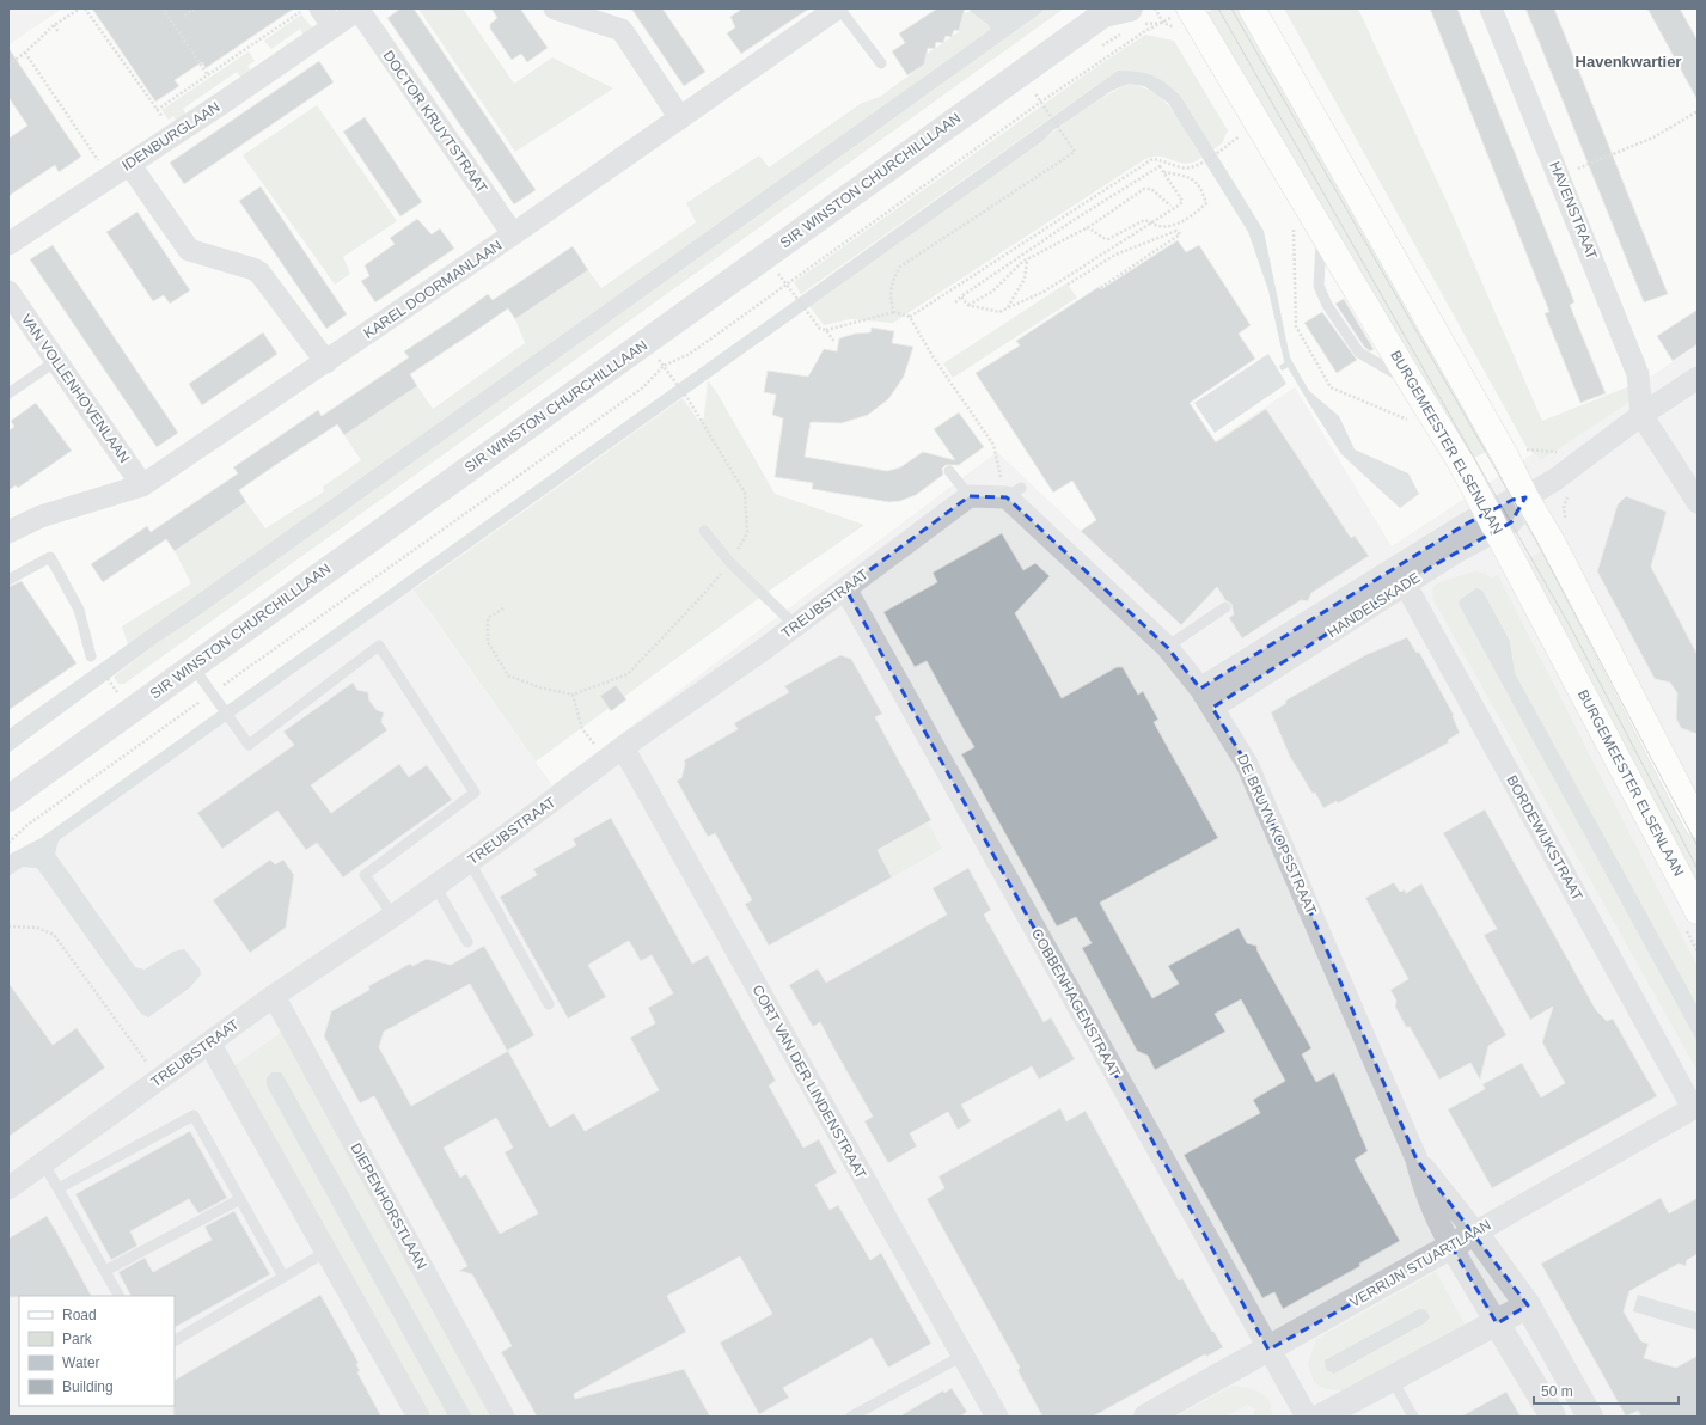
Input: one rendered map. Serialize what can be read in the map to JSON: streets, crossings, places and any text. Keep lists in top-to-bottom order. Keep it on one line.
{"streets":{"main road":["BURGEMEESTER ELSENLAAN"],"street":["DOCTOR KRUYTSTRAAT","IDENBURGLAAN","SIR WINSTON CHURCHILLLAAN","HAVENSTRAAT","KAREL DOORMANLAAN","VAN VOLLENHOVENLAAN","TREUBSTRAAT","HANDELSKADE","DE BRUYN KOPSSTRAAT","BORDEWIJKSTRAAT","COBBENHAGENSTRAAT","CORT VAN DER LINDENSTRAAT","DIEPENHORSTLAAN","VERRIJN STUARTLAAN"]},"crossings":[["DOCTOR KRUYTSTRAAT","IDENBURGLAAN"],["DOCTOR KRUYTSTRAAT","KAREL DOORMANLAAN"],["HAVENSTRAAT","HANDELSKADE"],["KAREL DOORMANLAAN","VAN VOLLENHOVENLAAN"],["BURGEMEESTER ELSENLAAN","HANDELSKADE"],["TREUBSTRAAT","COBBENHAGENSTRAAT"],["TREUBSTRAAT","CORT VAN DER LINDENSTRAAT"],["TREUBSTRAAT","DIEPENHORSTLAAN"],["HANDELSKADE","DE BRUYN KOPSSTRAAT"],["HANDELSKADE","BORDEWIJKSTRAAT"],["DE BRUYN KOPSSTRAAT","VERRIJN STUARTLAAN"],["BORDEWIJKSTRAAT","VERRIJN STUARTLAAN"],["COBBENHAGENSTRAAT","VERRIJN STUARTLAAN"]],"districts":["Havenkwartier"],"legend":["Road","Park","Water","Building"],"scale_bar":"50 m"}
